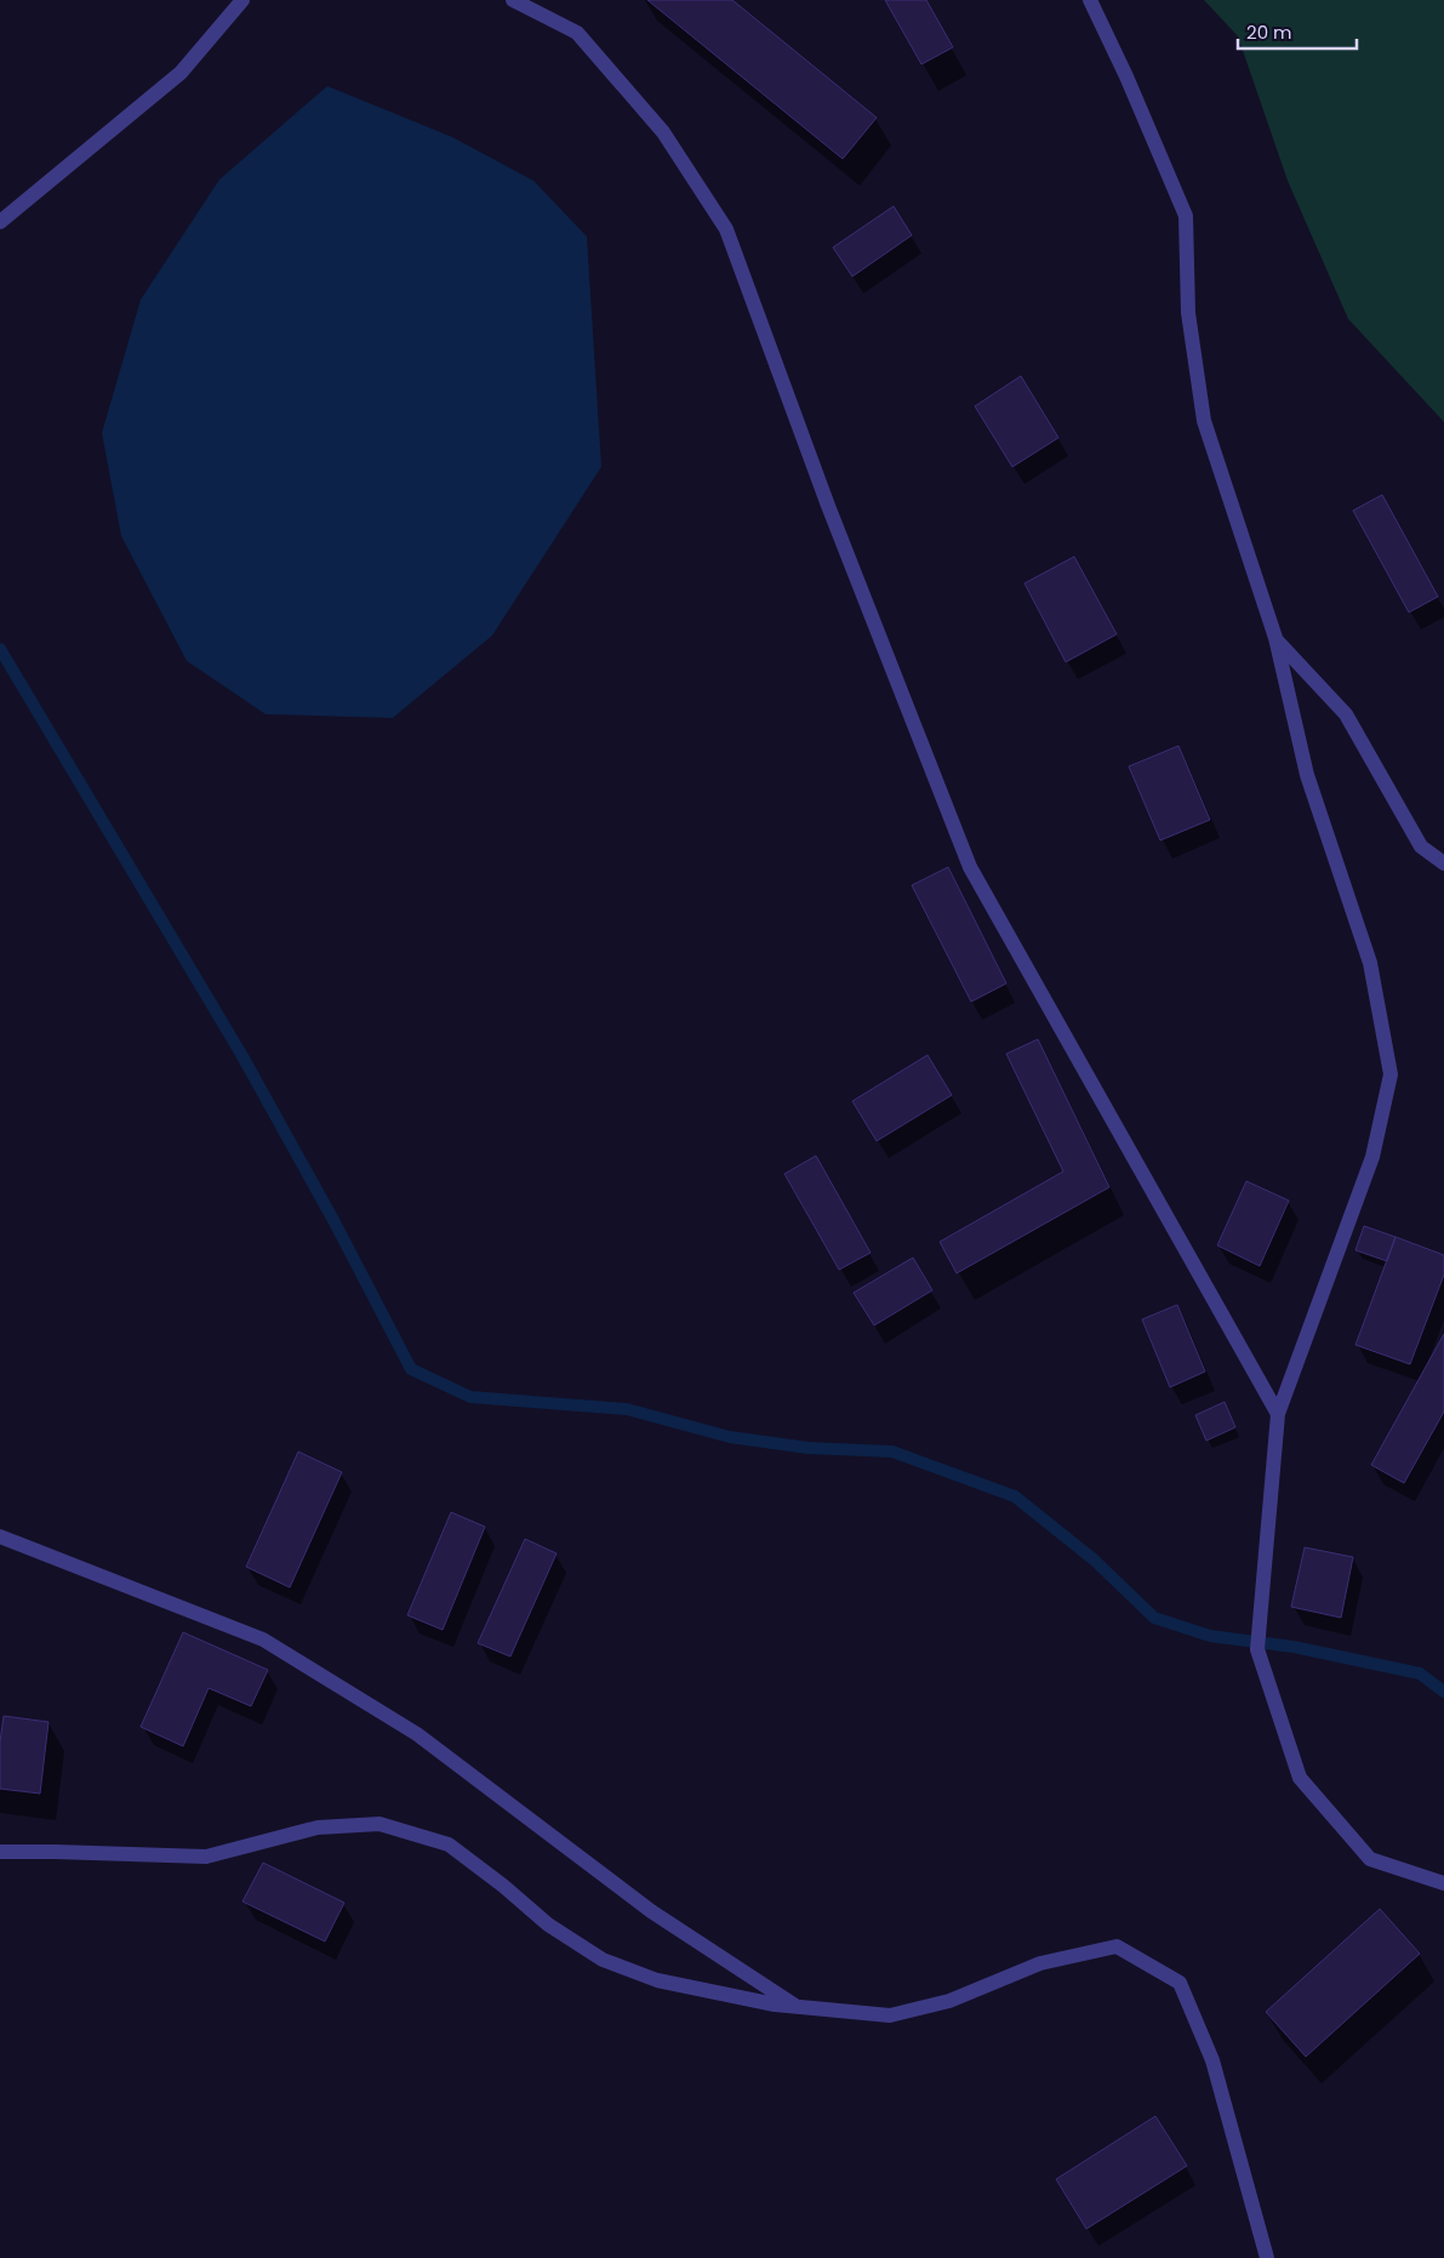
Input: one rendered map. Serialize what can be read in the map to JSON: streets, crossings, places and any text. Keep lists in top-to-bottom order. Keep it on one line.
{"scale_bar":"20 m"}
